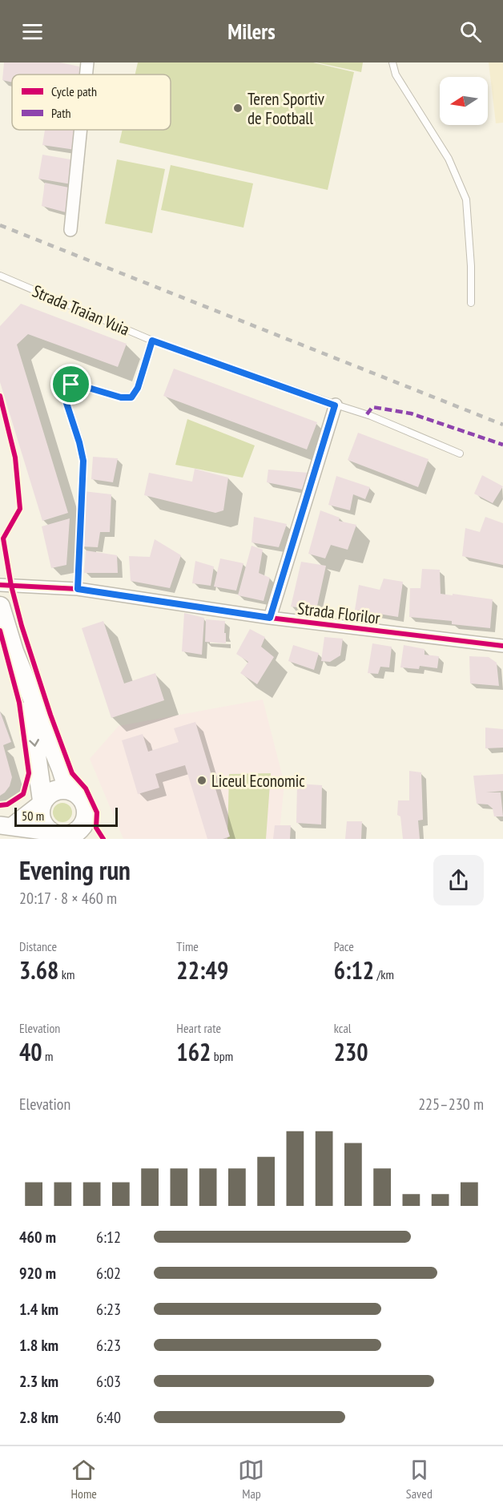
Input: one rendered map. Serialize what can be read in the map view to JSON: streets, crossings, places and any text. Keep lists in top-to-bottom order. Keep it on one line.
{"streets":{"street":["Strada Florilor"],"lane":["Strada Traian Vuia"]},"places":["Teren Sportiv de Football","Liceul Economic"],"legend":["Cycle path","Path"],"scale_bar":"50 m","north":"left","page":{"header":"Milers","scale":"50 m","heading":["Evening run","20:17 · 8 × 460 m"],"stats":[["Distance","3.68 km"],["Time","22:49"],["Pace","6:12 /km"],["Elevation","40 m"],["Heart rate","162 bpm"],["kcal","230"]],"chart":["Elevation","225–230 m"],"list":[{"name":"460 m","note":"6:12"},{"name":"920 m","note":"6:02"},{"name":"1.4 km","note":"6:23"},{"name":"1.8 km","note":"6:23"},{"name":"2.3 km","note":"6:03"},{"name":"2.8 km","note":"6:40"}],"tabs":["Home","Map","Saved"]}}
